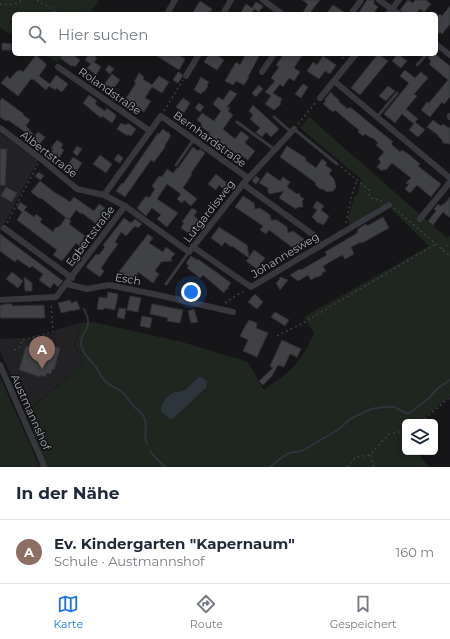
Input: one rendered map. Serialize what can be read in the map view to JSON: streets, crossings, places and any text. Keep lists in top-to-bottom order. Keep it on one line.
{"streets":{"street":["Rolandstraße","Bernhardstraße","Albertstraße","Lutgardisweg","Egbertstraße","Johannesweg","Esch","Austmannshof"]},"crossings":[["Rolandstraße","Bernhardstraße"],["Bernhardstraße","Albertstraße"],["Bernhardstraße","Lutgardisweg"],["Albertstraße","Lutgardisweg"],["Albertstraße","Egbertstraße"],["Albertstraße","Johannesweg"],["Lutgardisweg","Johannesweg"],["Egbertstraße","Esch"]],"page":{"search":"Hier suchen","pins":"A","heading":"In der Nähe","list":[{"mark":"A","name":"Ev. Kindergarten \"Kapernaum\"","note":"Schule · Austmannshof","value":"160 m"}],"nav":["Karte","Route","Gespeichert"]}}
